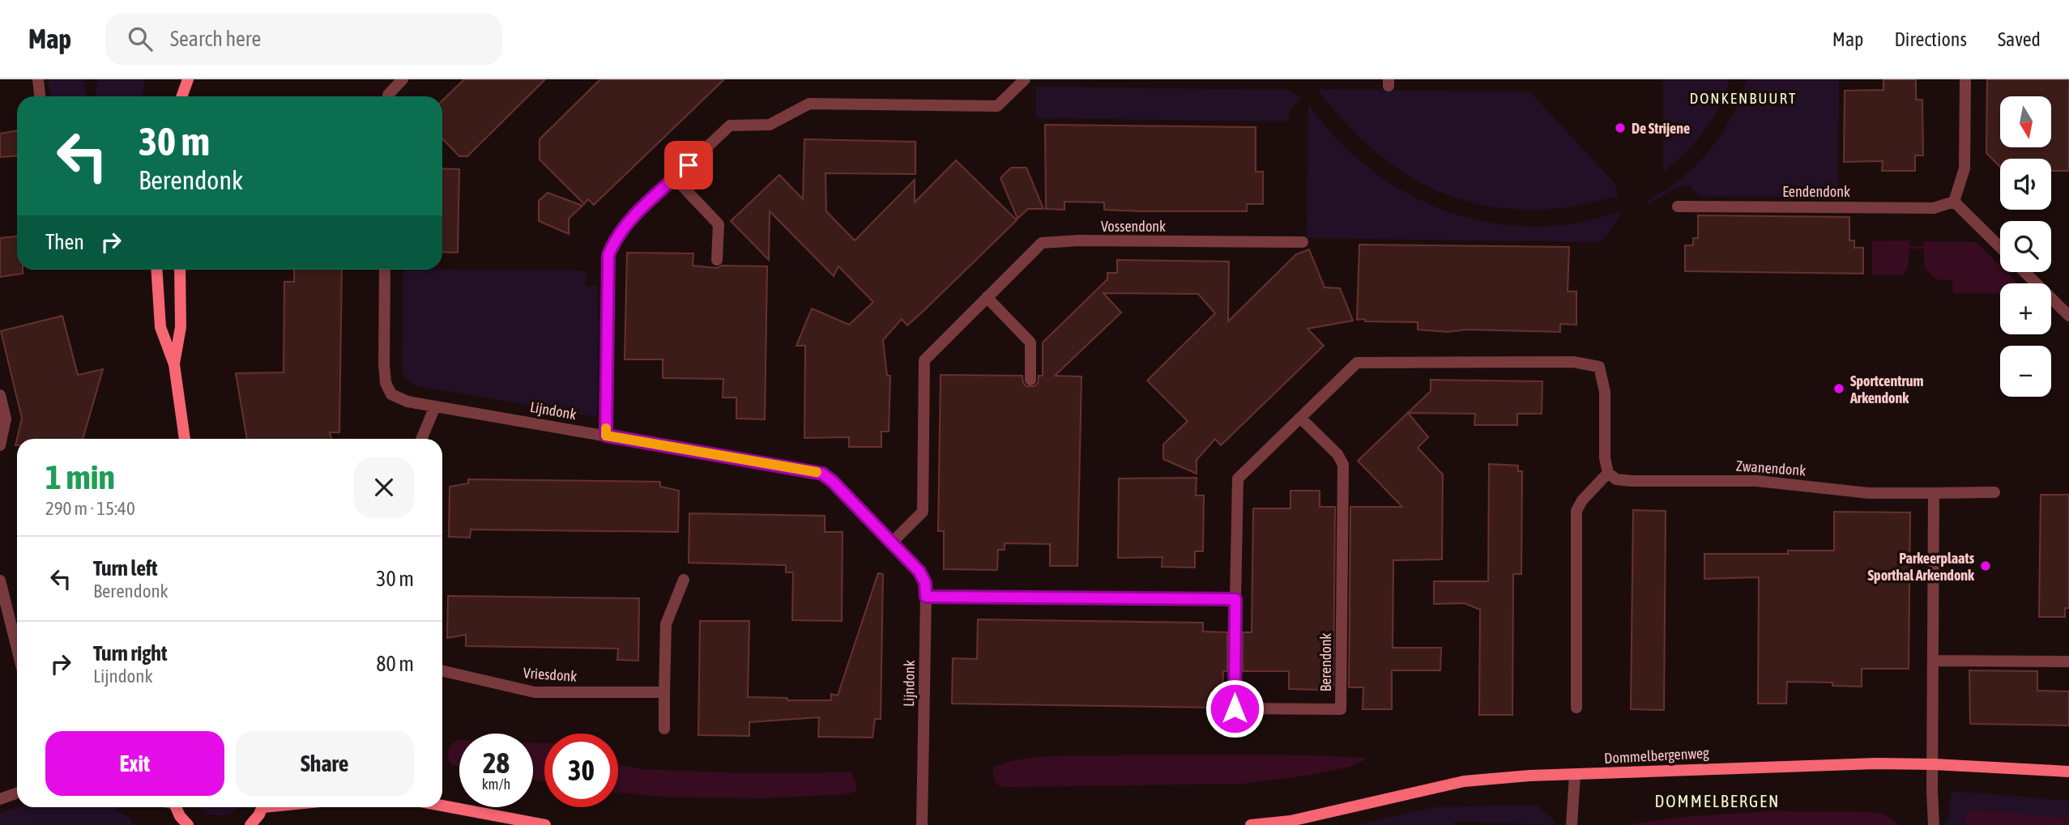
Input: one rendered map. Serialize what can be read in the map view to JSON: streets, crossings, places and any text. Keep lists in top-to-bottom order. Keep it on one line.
{"streets":{"street":["Eendendonk","Vossendonk","Lijndonk","Zwanendonk","Berendonk","Vriesdonk","Dommelbergenweg"]},"crossings":[["Vossendonk","Lijndonk"],["Zwanendonk","Berendonk"]],"districts":["DONKENBUURT","DOMMELBERGEN"],"places":["De Strijene","Sportcentrum Arkendonk","Parkeerplaats Sporthal Arkendonk"],"north":"bottom","page":{"header":"Map","search":"Search here","nav":["Map","Directions","Saved"],"map_buttons":["+","−"],"turn":["30 m","Berendonk"],"then":"Then","heading":["1 min","290 m · 15:40"],"list":[{"name":"Turn left","note":"Berendonk","value":"30 m"},{"name":"Turn right","note":"Lijndonk","value":"80 m"}],"buttons":["Exit","Share"],"speed":"28 km/h","limit":"30"}}
